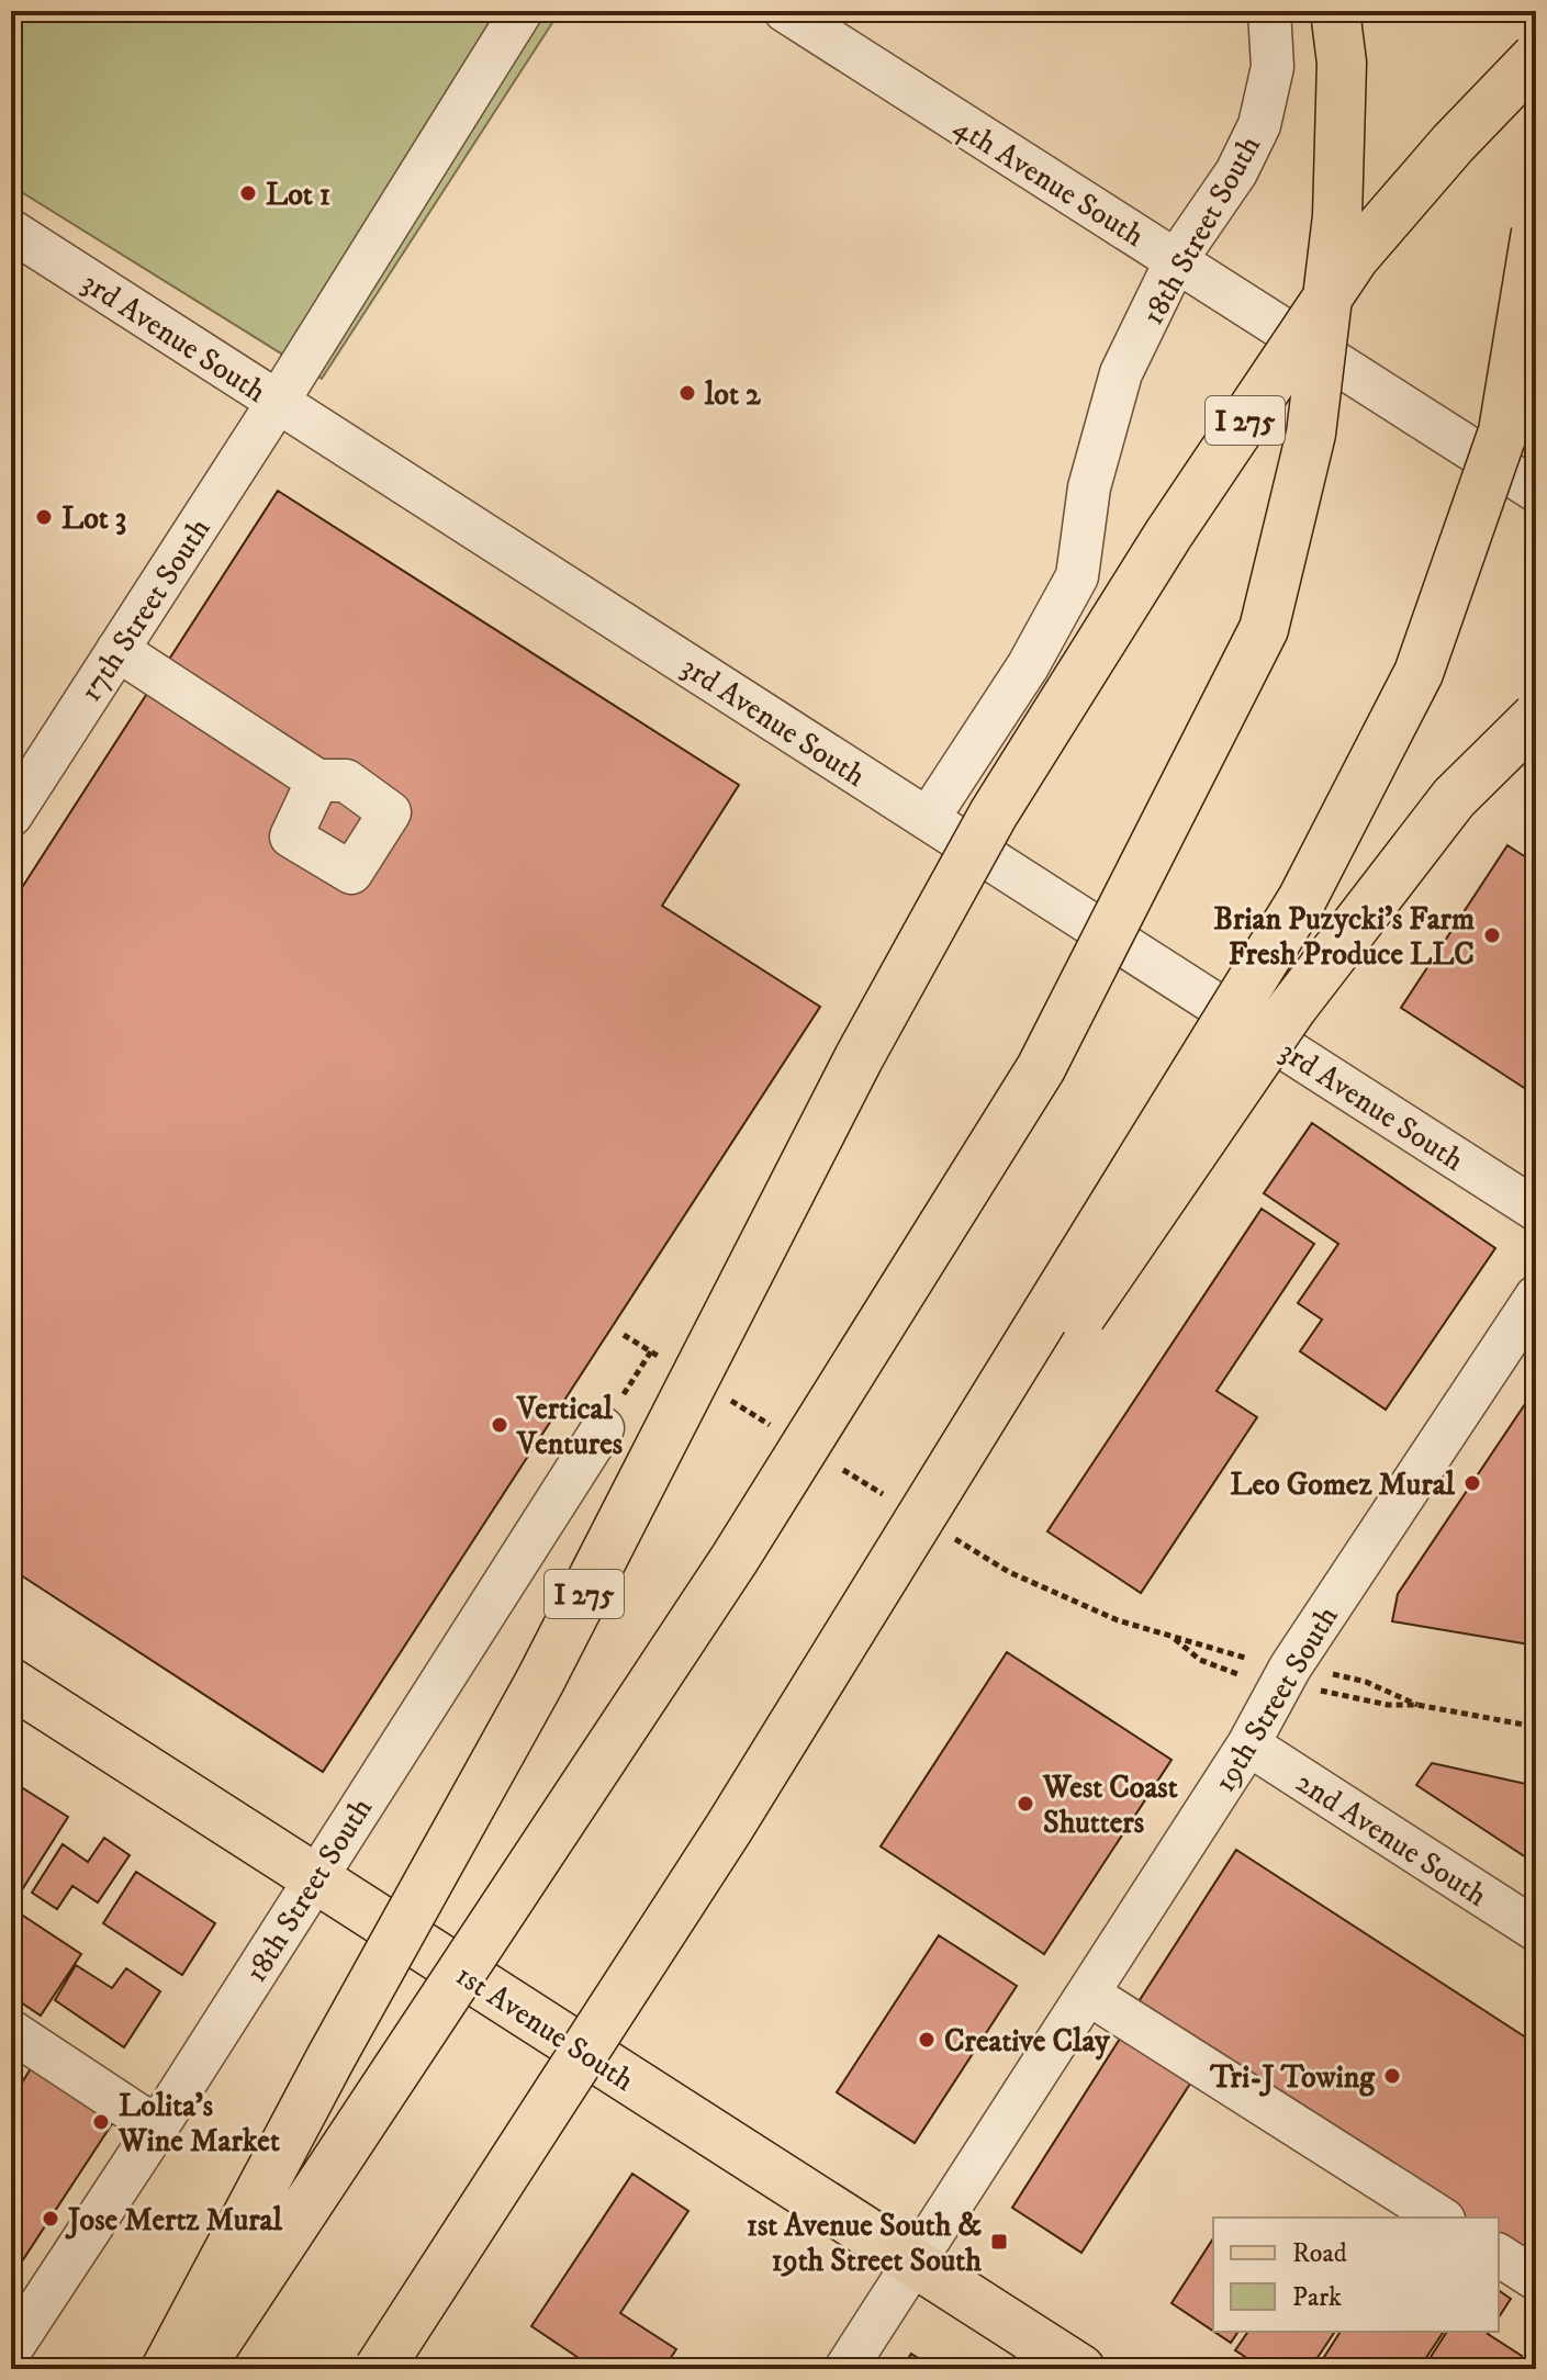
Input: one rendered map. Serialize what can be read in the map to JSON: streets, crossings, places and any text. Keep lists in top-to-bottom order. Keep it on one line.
{"streets":{"main road":["I 275","1st Avenue South"],"street":["4th Avenue South","18th Street South","3rd Avenue South","17th Street South","19th Street South","2nd Avenue South"]},"crossings":[["4th Avenue South","18th Street South"],["18th Street South","3rd Avenue South"],["18th Street South","1st Avenue South"],["3rd Avenue South","17th Street South"],["19th Street South","2nd Avenue South"],["19th Street South","1st Avenue South"]],"places":{"other":["Lot 1","lot 2","Lot 3","Brian Puzycki's Farm Fresh Produce LLC","Vertical Ventures","Leo Gomez Mural","West Coast Shutters","Creative Clay","Tri-J Towing","Lolita's Wine Market","Jose Mertz Mural"],"transit":["1st Avenue South & 19th Street South"]},"legend":["Road","Park"]}
